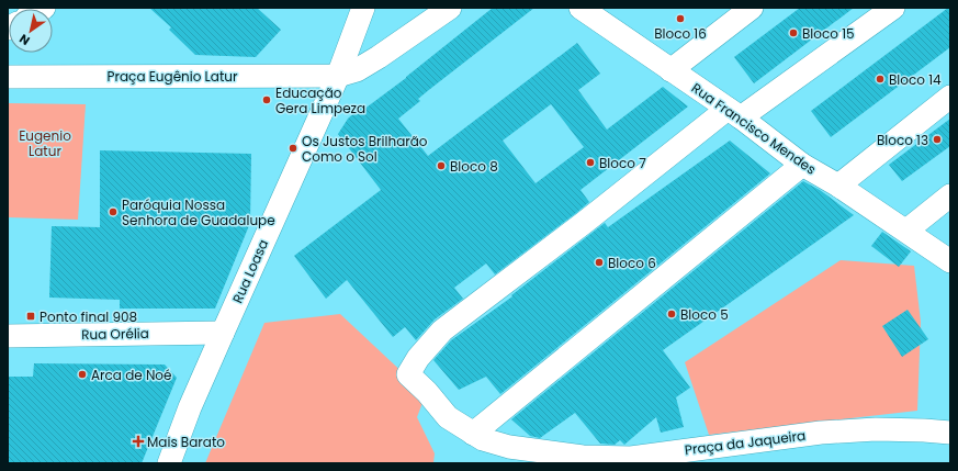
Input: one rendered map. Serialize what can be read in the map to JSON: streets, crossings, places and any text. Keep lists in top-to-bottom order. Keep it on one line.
{"streets":{"street":["Praça Eugênio Latur","Rua Francisco Mendes","Rua Loasa","Rua Orélia","Praça da Jaqueira"]},"crossings":[["Praça Eugênio Latur","Rua Loasa"],["Rua Francisco Mendes","Praça da Jaqueira"],["Rua Loasa","Rua Orélia"]],"parks":["Eugenio Latur"],"places":{"other":["Bloco 16","Bloco 15","Bloco 14","Educação Gera Limpeza","Bloco 13","Os Justos Brilharão Como o Sol","Bloco 7","Bloco 8","Paróquia Nossa Senhora de Guadalupe","Bloco 6","Bloco 5","Arca de Noé"],"transit":["Ponto final 908"],"health":["Mais Barato"]},"north":"bottom left"}
